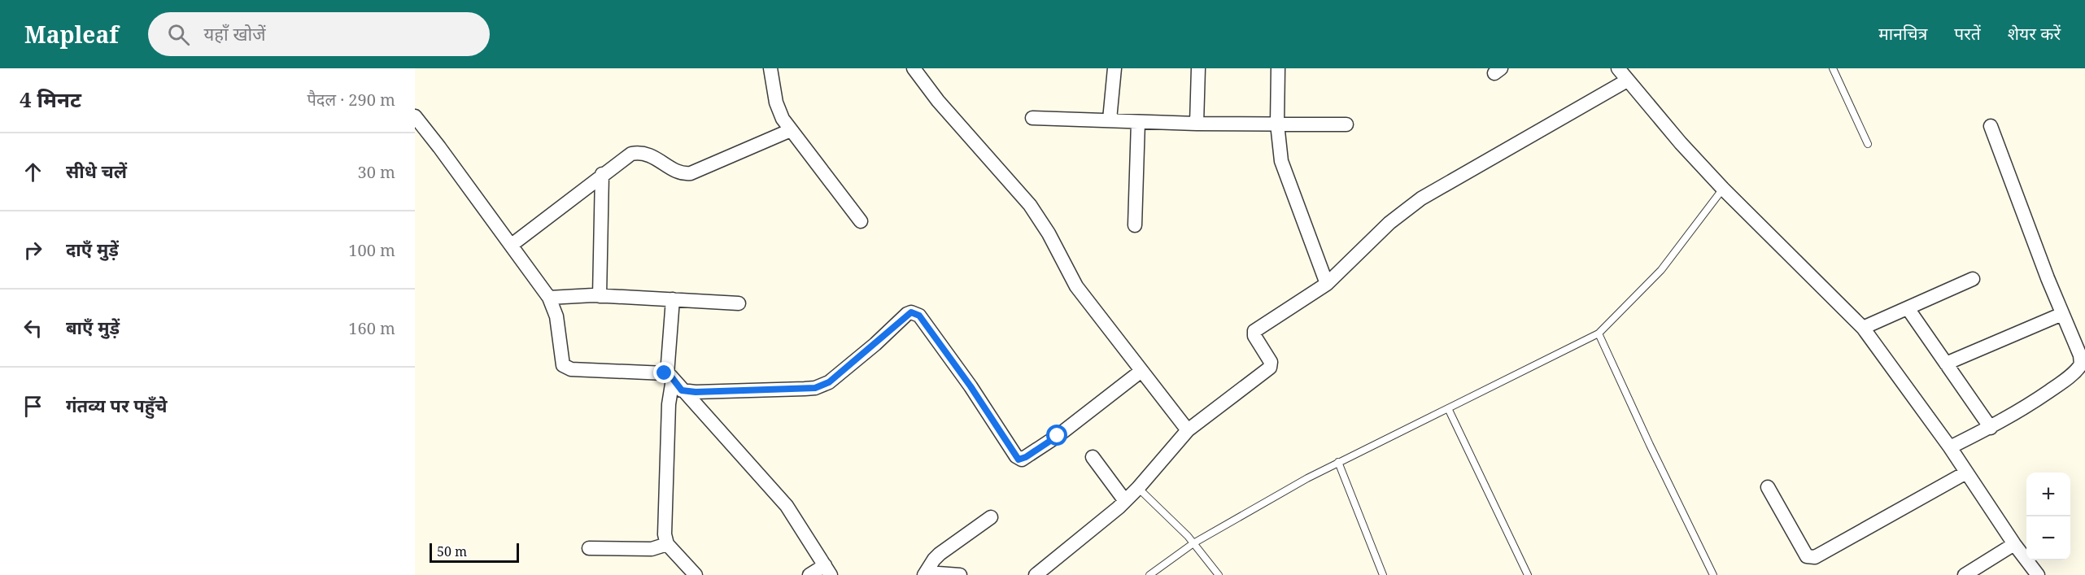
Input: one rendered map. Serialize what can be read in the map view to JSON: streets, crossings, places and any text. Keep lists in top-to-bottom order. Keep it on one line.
{"scale_bar":"50 m","page":{"header":"Mapleaf","search":"यहाँ खोजें","nav":["मानचित्र","परतें","शेयर करें"],"heading":["4 मिनट","पैदल · 290 m"],"list":[["सीधे चलें","30 m"],["दाएँ मुड़ें","100 m"],["बाएँ मुड़ें","160 m"],"गंतव्य पर पहुँचे"],"map_buttons":["+","−"],"scale":"50 m"}}
